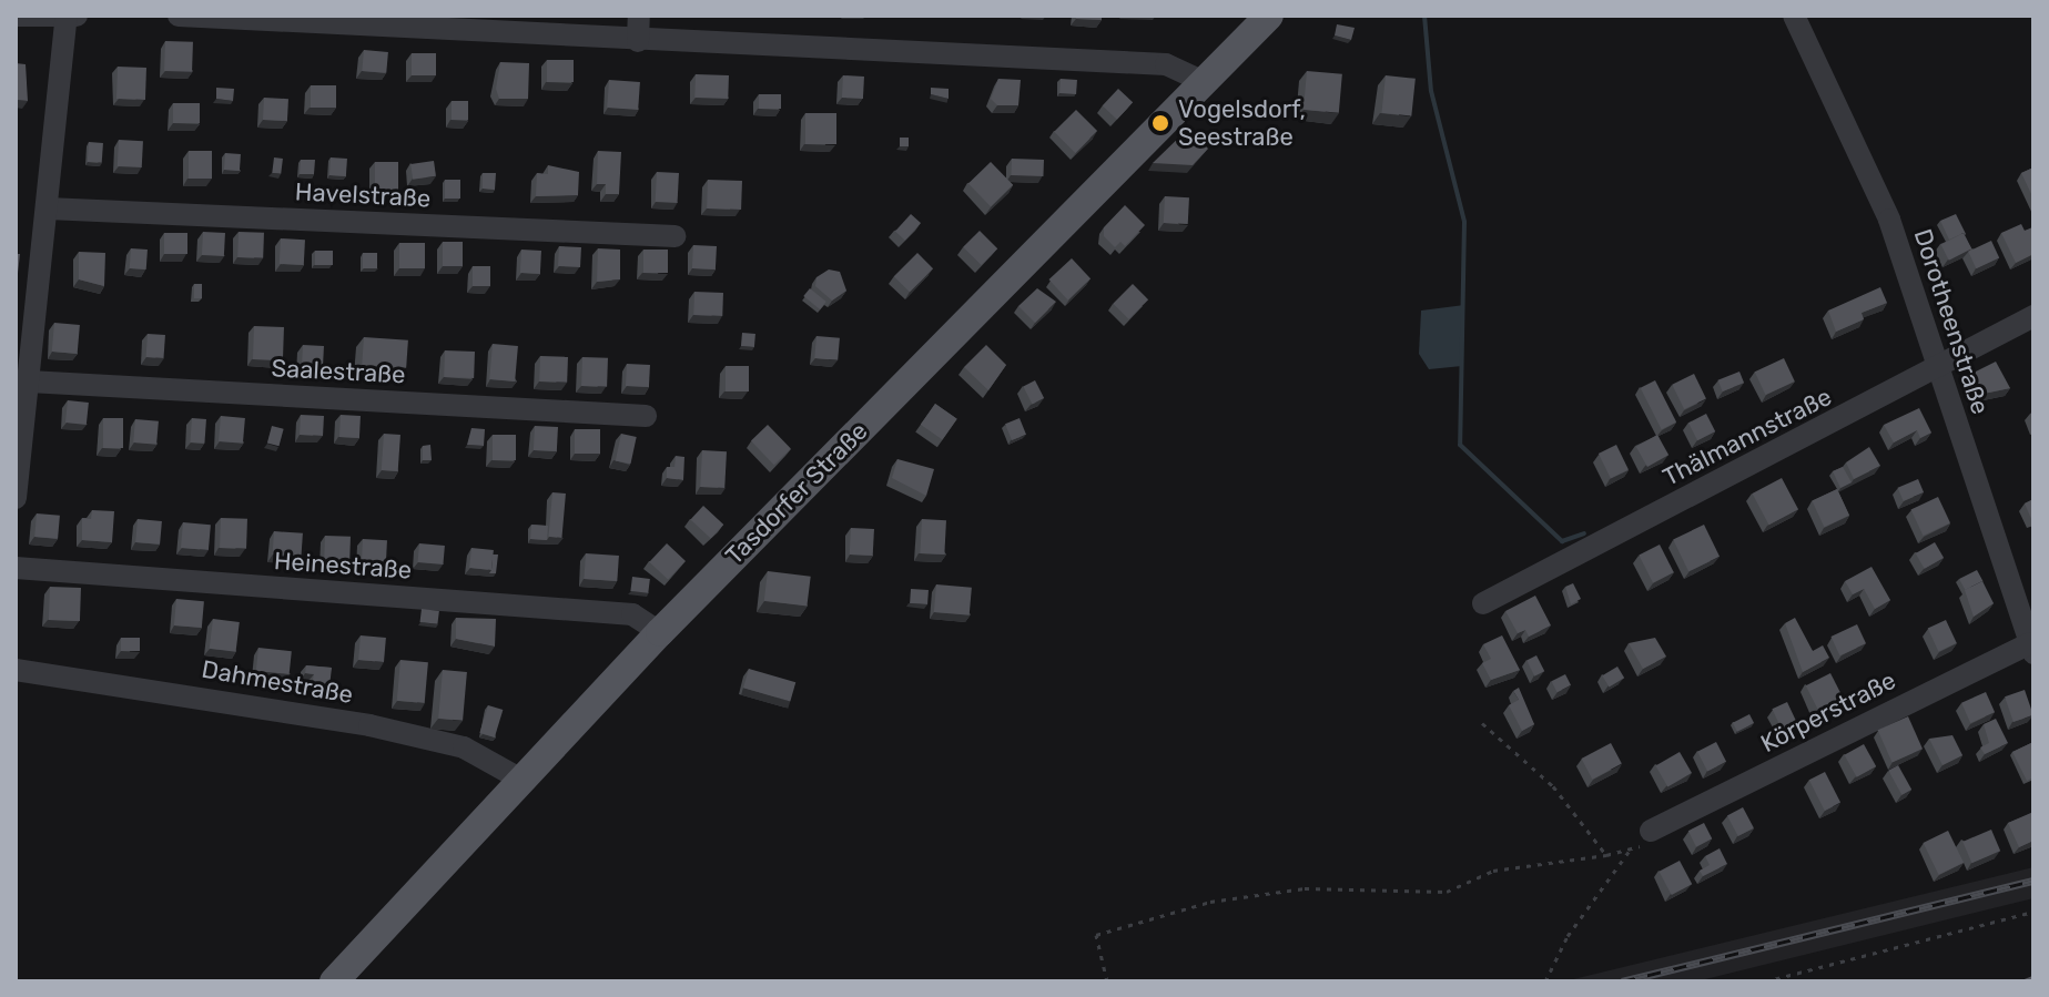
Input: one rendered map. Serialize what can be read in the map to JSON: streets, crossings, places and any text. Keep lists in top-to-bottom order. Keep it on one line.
{"streets":{"main road":["Tasdorfer Straße"],"street":["Havelstraße","Dorotheenstraße","Saalestraße","Thälmannstraße","Heinestraße","Dahmestraße","Körperstraße"]},"crossings":[["Dorotheenstraße","Thälmannstraße"],["Dorotheenstraße","Körperstraße"],["Tasdorfer Straße","Heinestraße"],["Tasdorfer Straße","Dahmestraße"]],"places":["Vogelsdorf, Seestraße"]}
